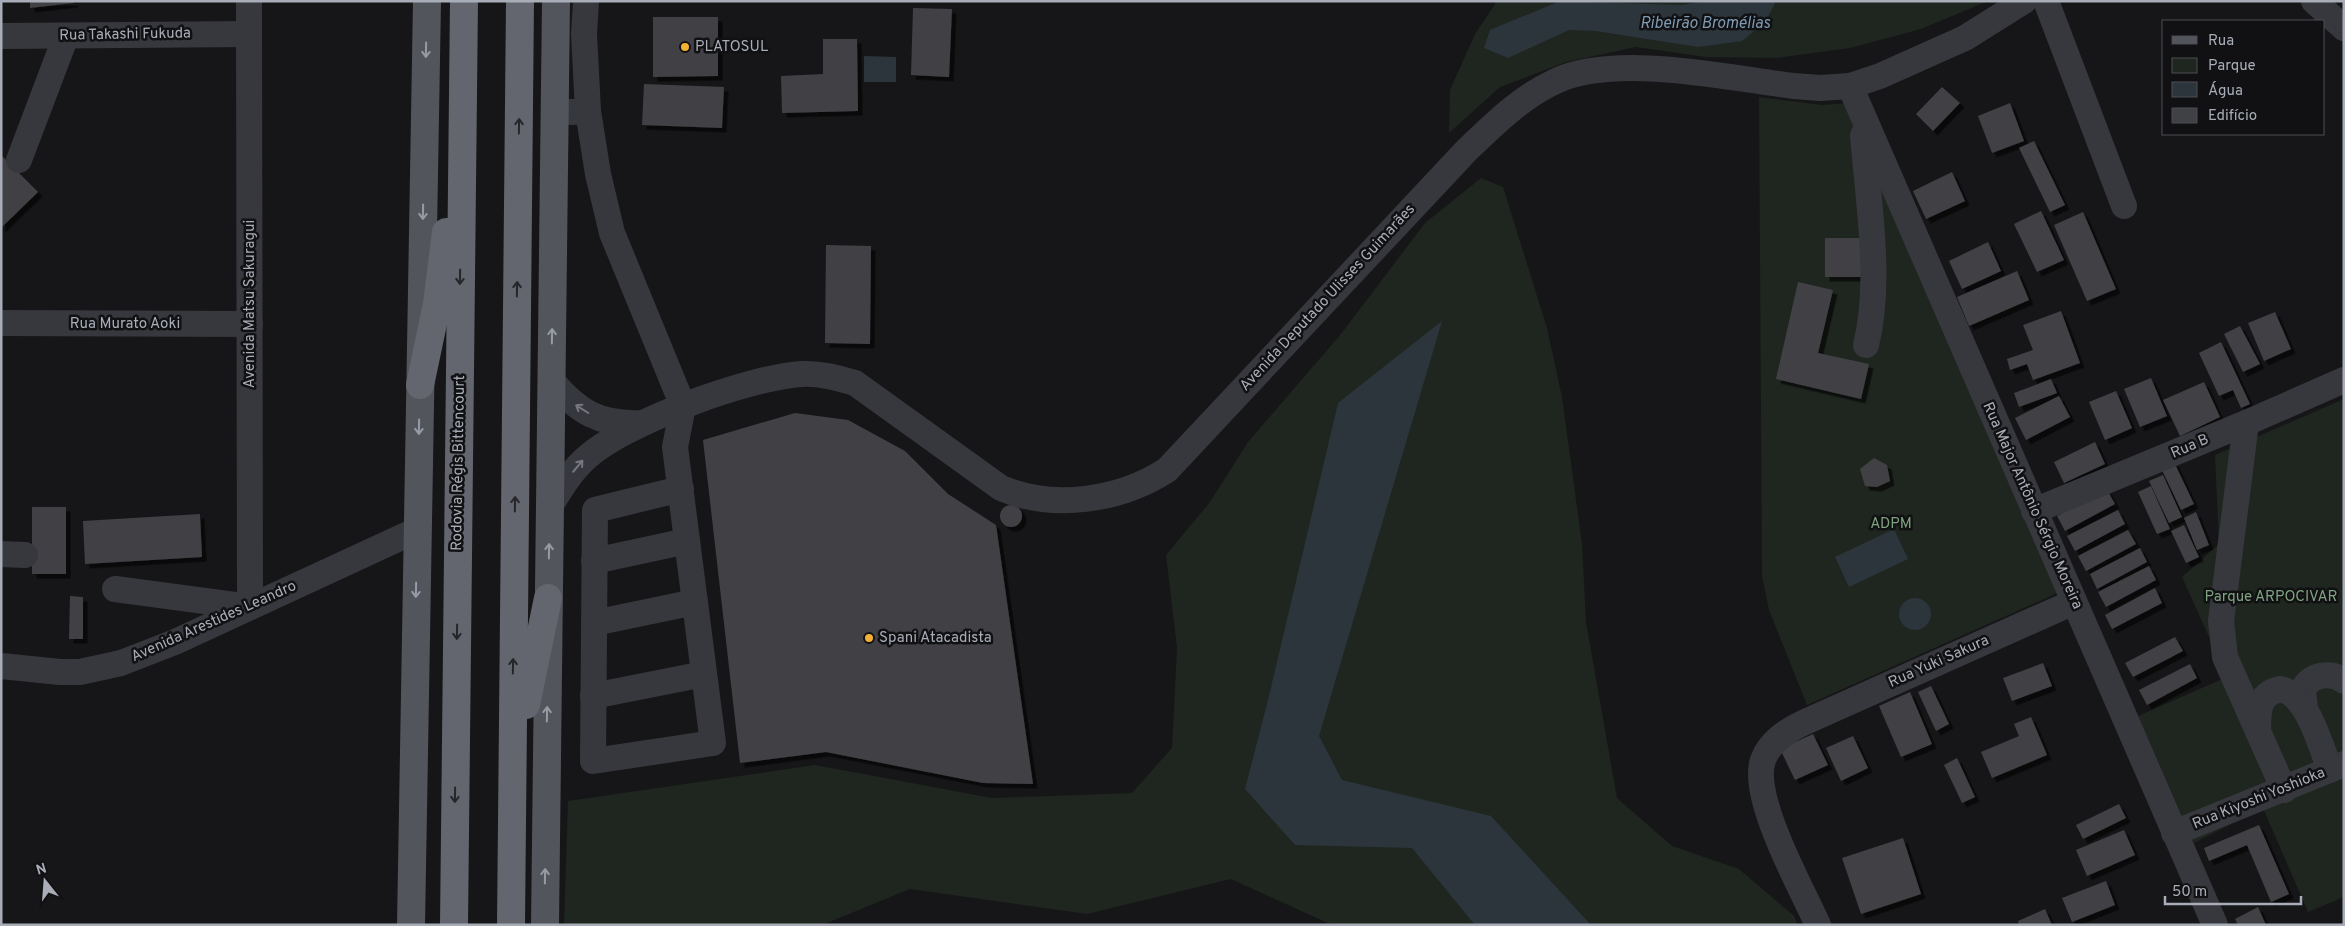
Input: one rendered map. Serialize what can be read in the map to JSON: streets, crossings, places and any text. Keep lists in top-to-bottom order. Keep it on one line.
{"streets":{"highway":["Rodovia Régis Bittencourt"],"street":["Rua Takashi Fukuda","Avenida Deputado Ulisses Guimarães","Avenida Matsu Sakuragui","Rua Murato Aoki","Rua B","Rua Major Antônio Sérgio Moreira","Avenida Arestides Leandro","Rua Yuki Sakura","Rua Kiyoshi Yoshioka"]},"crossings":[["Rua Takashi Fukuda","Avenida Matsu Sakuragui"],["Avenida Deputado Ulisses Guimarães","Rua Major Antônio Sérgio Moreira"],["Avenida Matsu Sakuragui","Rua Murato Aoki"],["Avenida Matsu Sakuragui","Avenida Arestides Leandro"],["Rua B","Rua Major Antônio Sérgio Moreira"],["Rua Major Antônio Sérgio Moreira","Rua Yuki Sakura"],["Rua Major Antônio Sérgio Moreira","Rua Kiyoshi Yoshioka"]],"water":["Ribeirão Bromélias"],"parks":["ADPM","Parque ARPOCIVAR"],"places":["PLATOSUL","Spani Atacadista"],"legend":["Rua","Parque","Água","Edifício"],"scale_bar":"50 m","north":"top"}
